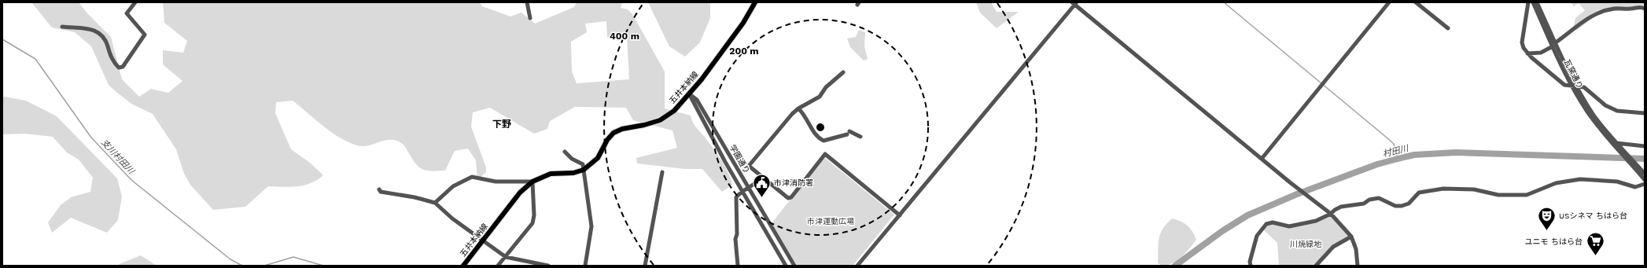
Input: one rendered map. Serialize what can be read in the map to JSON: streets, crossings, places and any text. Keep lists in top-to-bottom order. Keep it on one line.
{"streets":{"main road":["五井本納線"],"street":["瓦窯通り","学園通り"]},"crossings":[["五井本納線","学園通り"]],"districts":["下野"],"water":["村田川","支川村田川"],"parks":["市津運動広場","川焼緑地"],"places":{"public building":["市津消防署"],"theatre":["USシネマ ちはら台"],"supermarket":["ユニモ ちはら台"]},"rings":["400 m","200 m"]}
